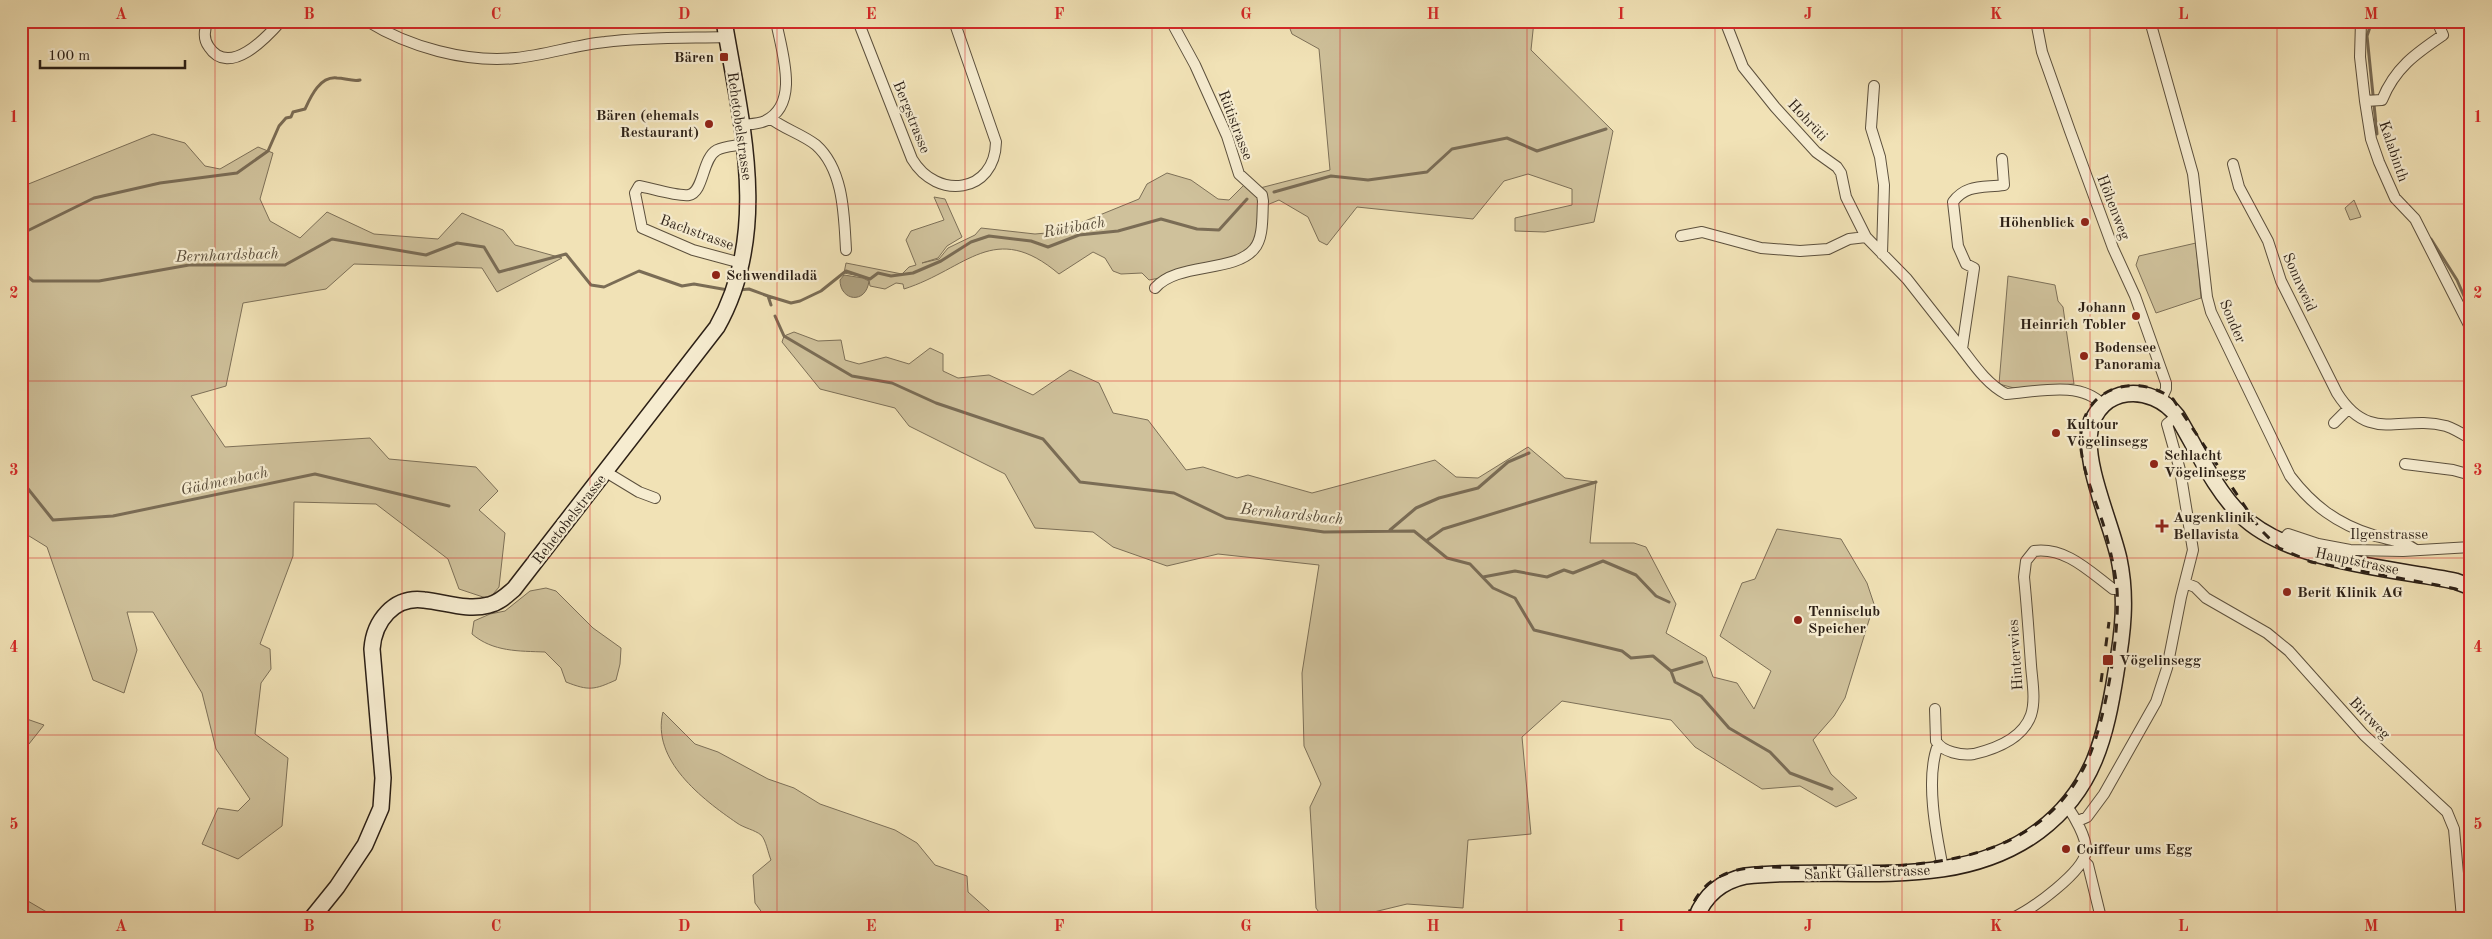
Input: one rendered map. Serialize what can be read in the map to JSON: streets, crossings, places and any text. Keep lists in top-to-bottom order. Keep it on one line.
{"streets":{"main road":["Rehetobelstrasse","Hauptstrasse","Sankt Gallerstrasse"],"street":["Bergstrasse","Hohrüti","Rütistrasse","Kalabinth","Höhenweg","Bachstrasse","Sonnweid","Sonder","Ilgenstrasse","Hinterwies","Birtweg"]},"crossings":[["Hohrüti","Sankt Gallerstrasse"],["Rehetobelstrasse","Bachstrasse"],["Höhenweg","Hauptstrasse"],["Sonder","Ilgenstrasse"],["Ilgenstrasse","Hauptstrasse"],["Hinterwies","Sankt Gallerstrasse"]],"water":["Rütibach","Bernhardsbach","Gädmenbach"],"places":{"transit":["Bären","Vögelinsegg"],"other":["Bären (ehemals Restaurant)","Höhenblick","Schwendiladä","Johann Heinrich Tobler","Bodensee Panorama","Kultour Vögelinsegg","Schlacht Vögelinsegg","Berit Klinik AG","Tennisclub Speicher","Coiffeur ums Egg"],"health":["Augenklinik Bellavista"]},"scale_bar":"100 m","grid":{"columns":["A","B","C","D","E","F","G","H","I","J","K","L","M"],"rows":["1","2","3","4","5"]}}
